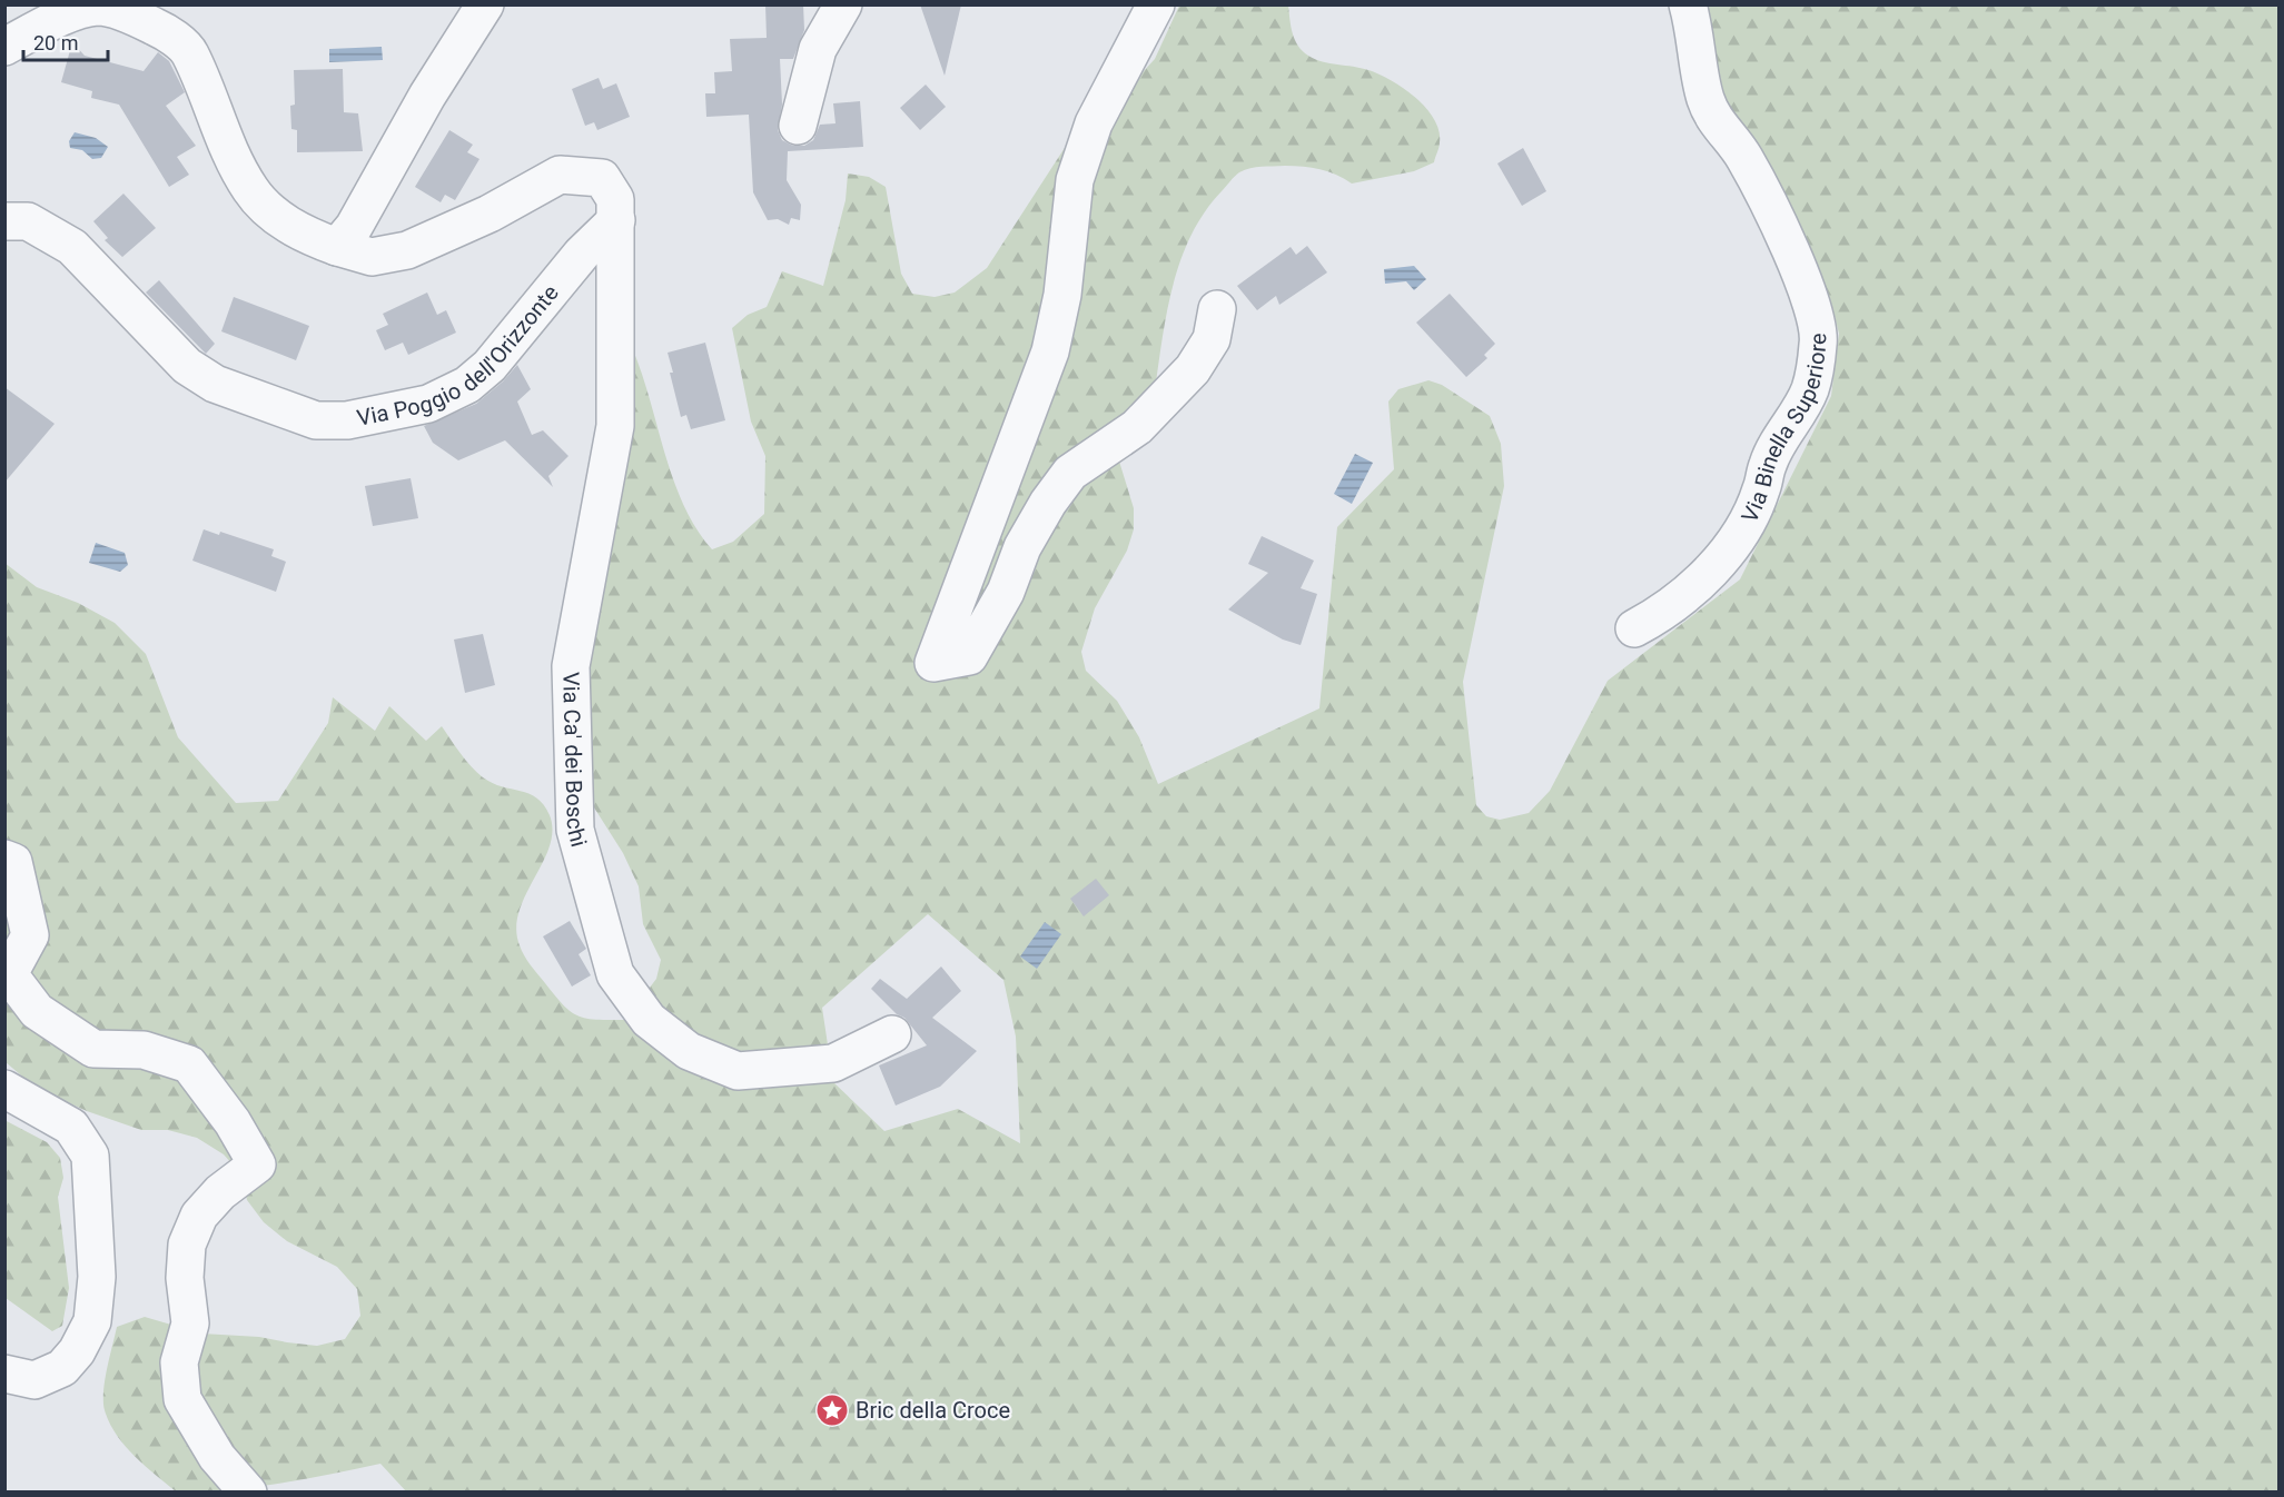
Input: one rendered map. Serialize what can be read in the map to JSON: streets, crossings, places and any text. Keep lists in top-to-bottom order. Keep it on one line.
{"streets":{"street":["Via Poggio dell'Orizzonte","Via Binella Superiore","Via Ca' dei Boschi"]},"crossings":[["Via Poggio dell'Orizzonte","Via Ca' dei Boschi"]],"places":{"place":["Bric della Croce"]},"scale_bar":"20 m"}
